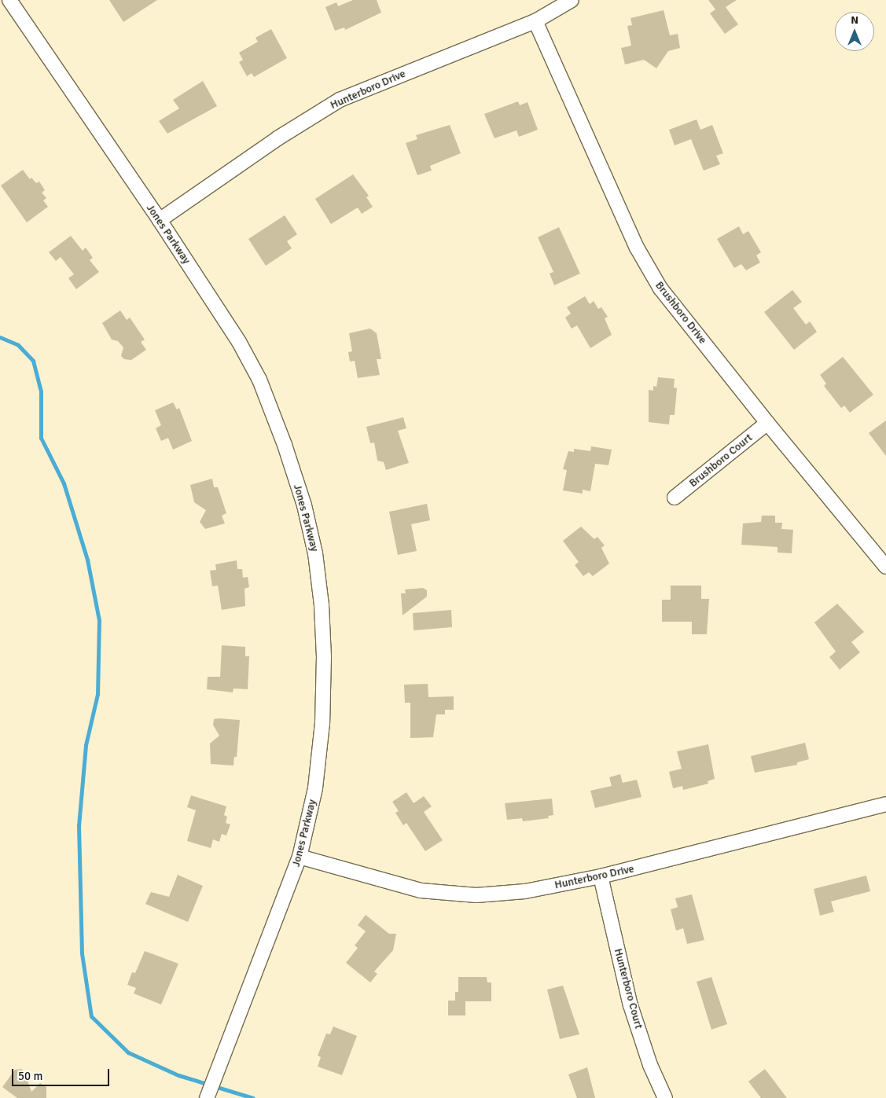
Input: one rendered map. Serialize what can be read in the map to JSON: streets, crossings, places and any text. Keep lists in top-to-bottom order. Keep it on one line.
{"streets":{"street":["Hunterboro Drive","Jones Parkway","Brushboro Drive","Brushboro Court","Hunterboro Court"]},"crossings":[["Hunterboro Drive","Jones Parkway"],["Hunterboro Drive","Brushboro Drive"],["Hunterboro Drive","Hunterboro Court"],["Brushboro Drive","Brushboro Court"]],"scale_bar":"50 m","north":"top"}
